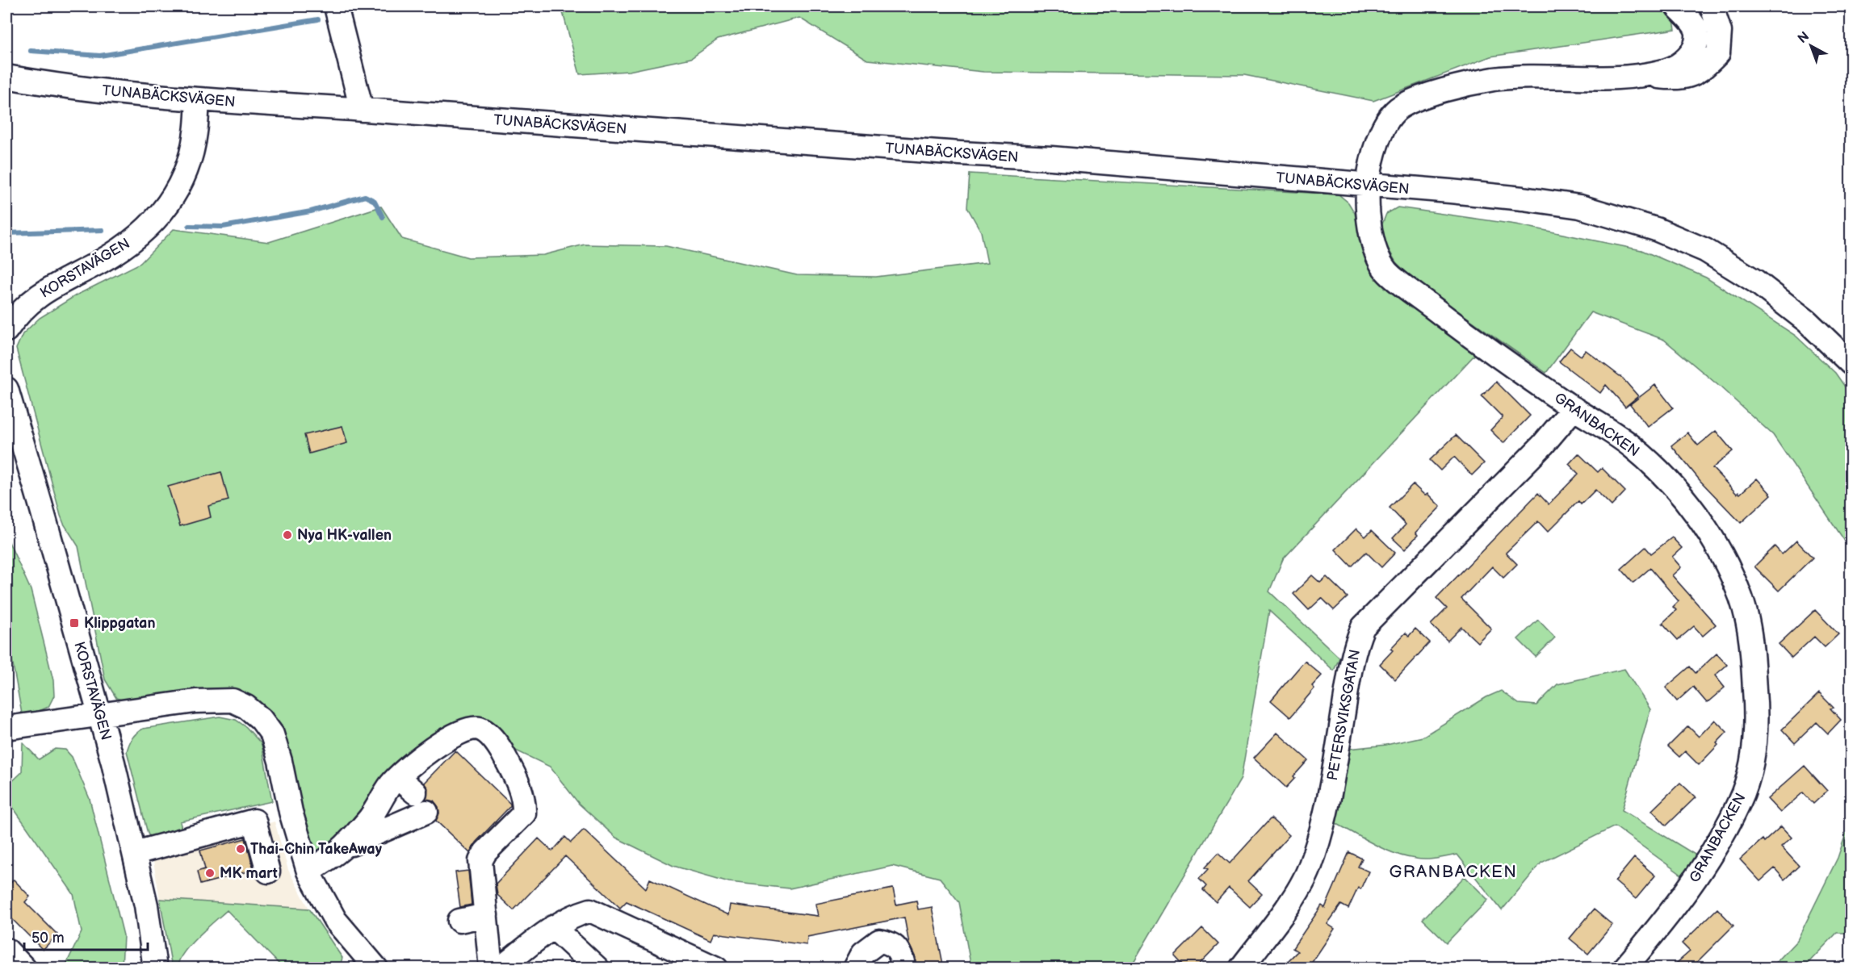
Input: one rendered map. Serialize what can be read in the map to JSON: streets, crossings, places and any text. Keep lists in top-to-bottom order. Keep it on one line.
{"streets":{"street":["TUNABÄCKSVÄGEN","KORSTAVÄGEN","GRANBACKEN","PETERSVIKSGATAN"]},"crossings":[["TUNABÄCKSVÄGEN","KORSTAVÄGEN"],["TUNABÄCKSVÄGEN","GRANBACKEN"],["GRANBACKEN","PETERSVIKSGATAN"]],"districts":["GRANBACKEN"],"places":{"other":["Nya HK-vallen","Thai-Chin TakeAway","MK mart"],"transit":["Klippgatan"]},"scale_bar":"50 m","north":"top left"}
